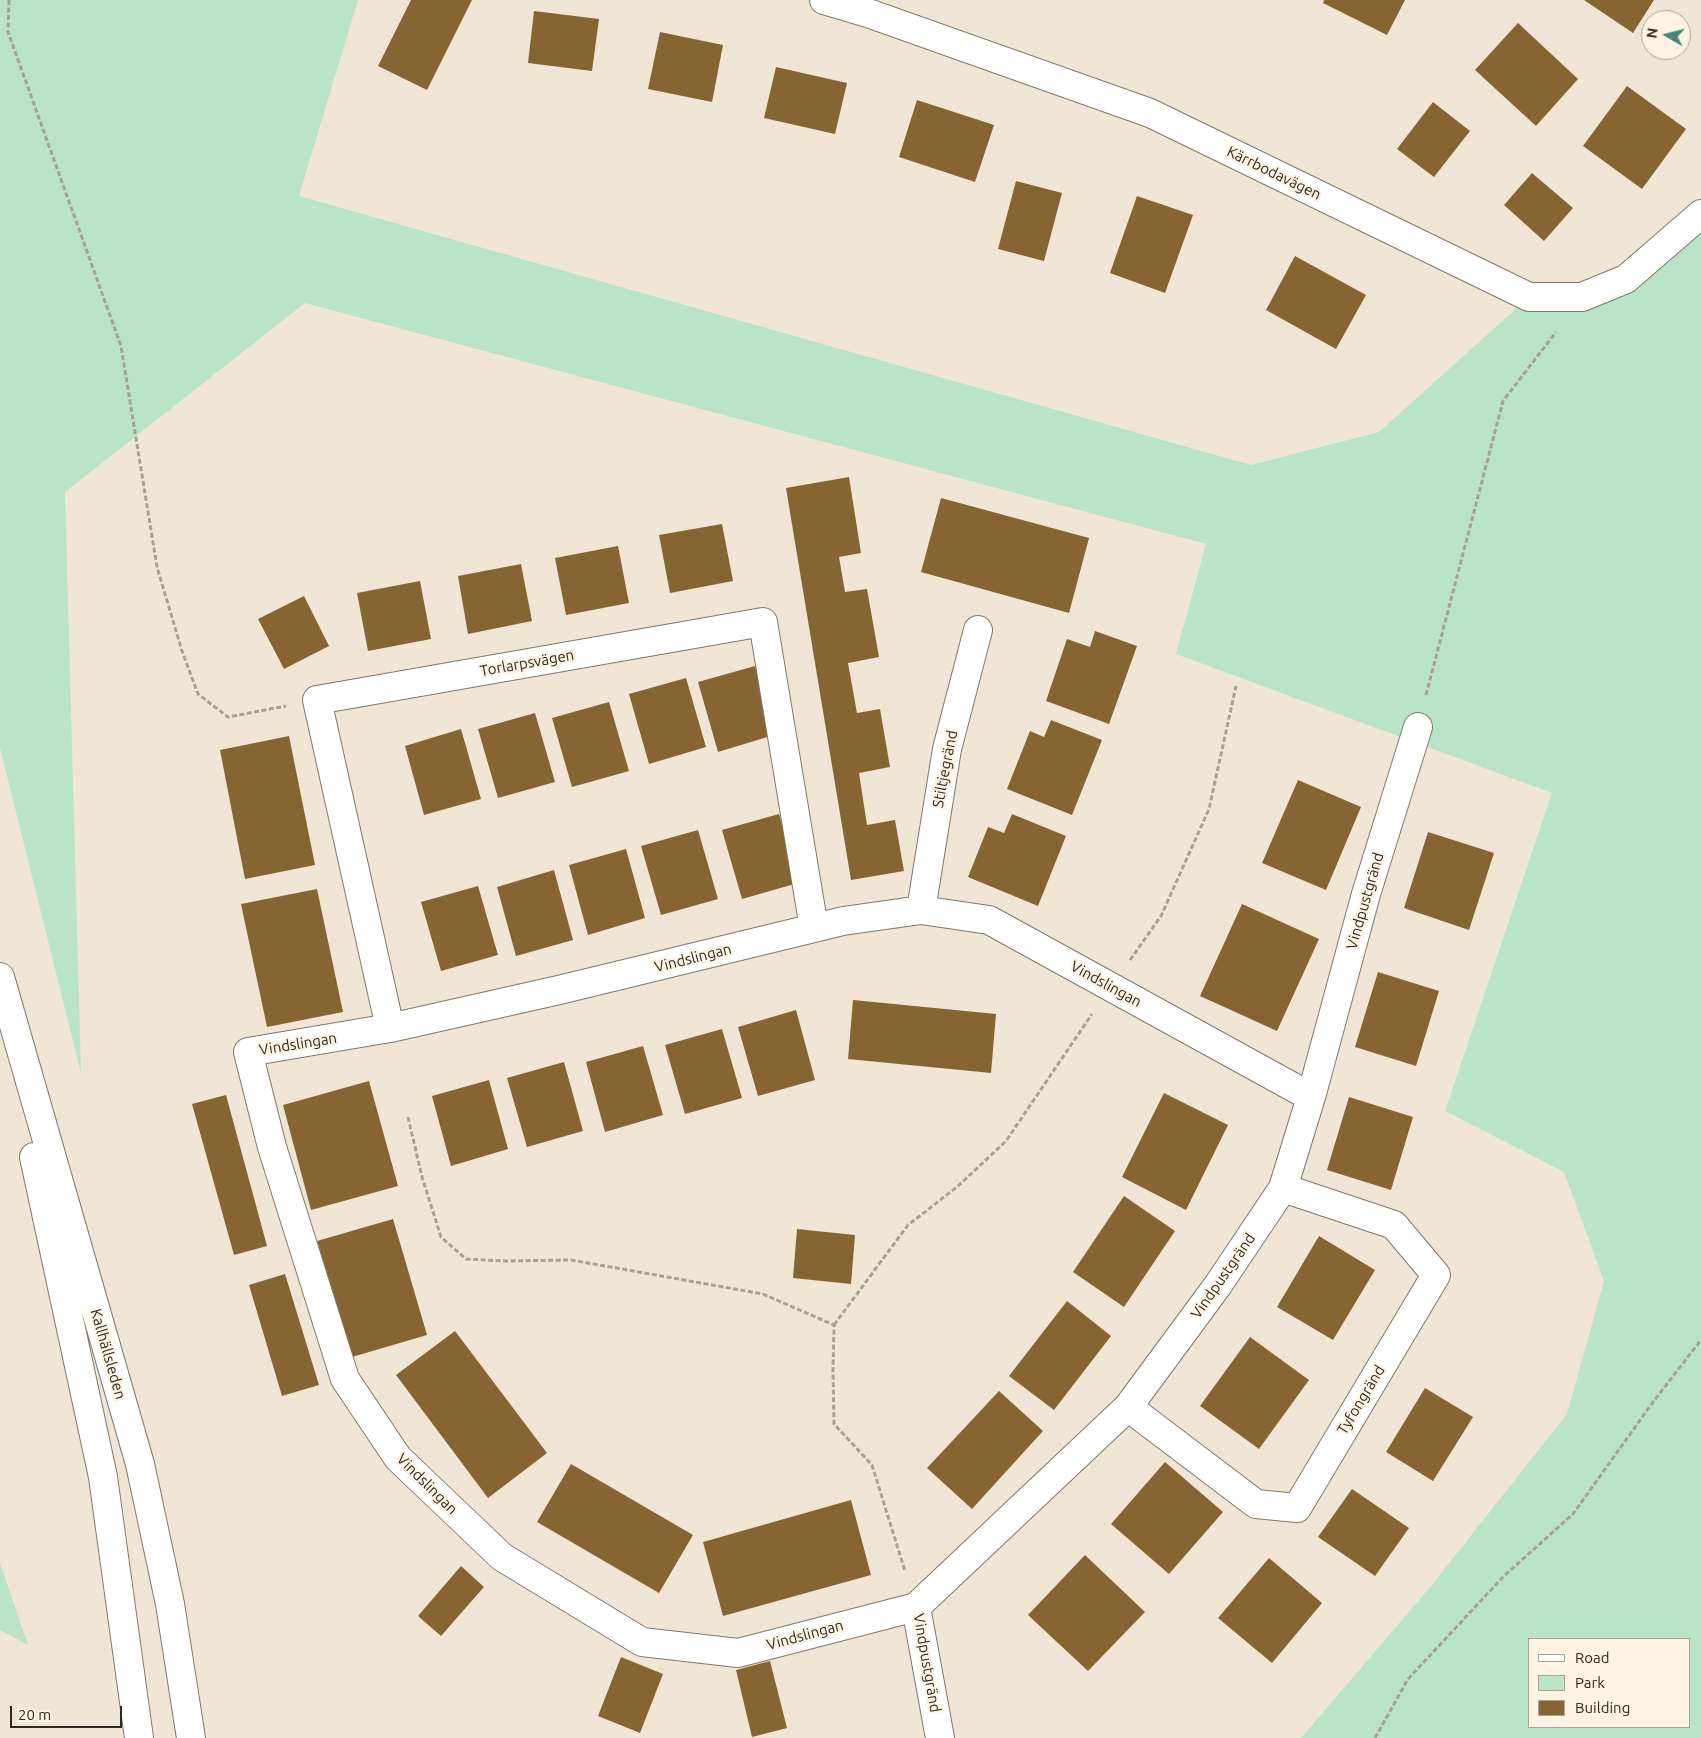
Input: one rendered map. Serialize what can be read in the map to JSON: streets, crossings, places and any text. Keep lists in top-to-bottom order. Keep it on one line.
{"streets":{"street":["Kärrbodavägen","Torlarpsvägen","Stiltjegränd","Vindpustgränd","Vindslingan","Kallhällsleden","Tyfongränd"]},"crossings":[["Torlarpsvägen","Vindslingan"],["Stiltjegränd","Vindslingan"],["Vindpustgränd","Vindslingan"],["Vindpustgränd","Tyfongränd"]],"legend":["Road","Park","Building"],"scale_bar":"20 m","north":"left"}
